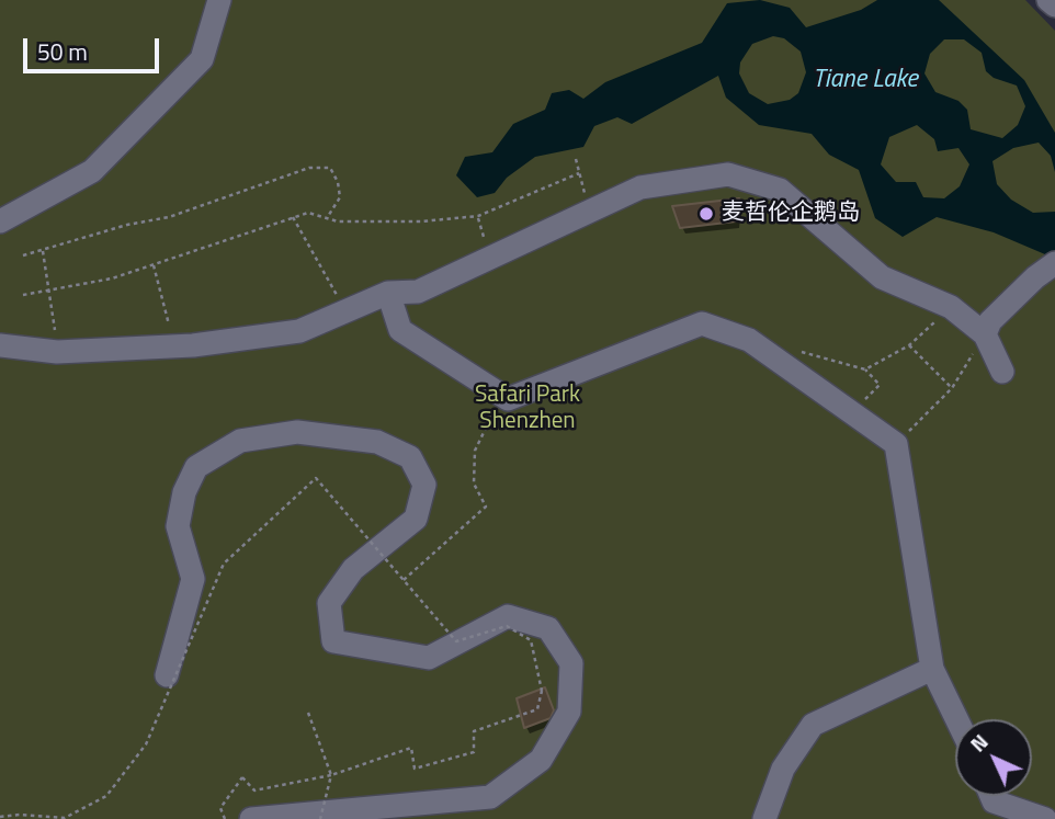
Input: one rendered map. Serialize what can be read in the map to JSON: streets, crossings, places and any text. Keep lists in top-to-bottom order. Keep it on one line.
{"water":["Tiane Lake"],"parks":["Safari Park Shenzhen"],"places":["麦哲伦企鹅岛"],"scale_bar":"50 m","north":"top left"}
